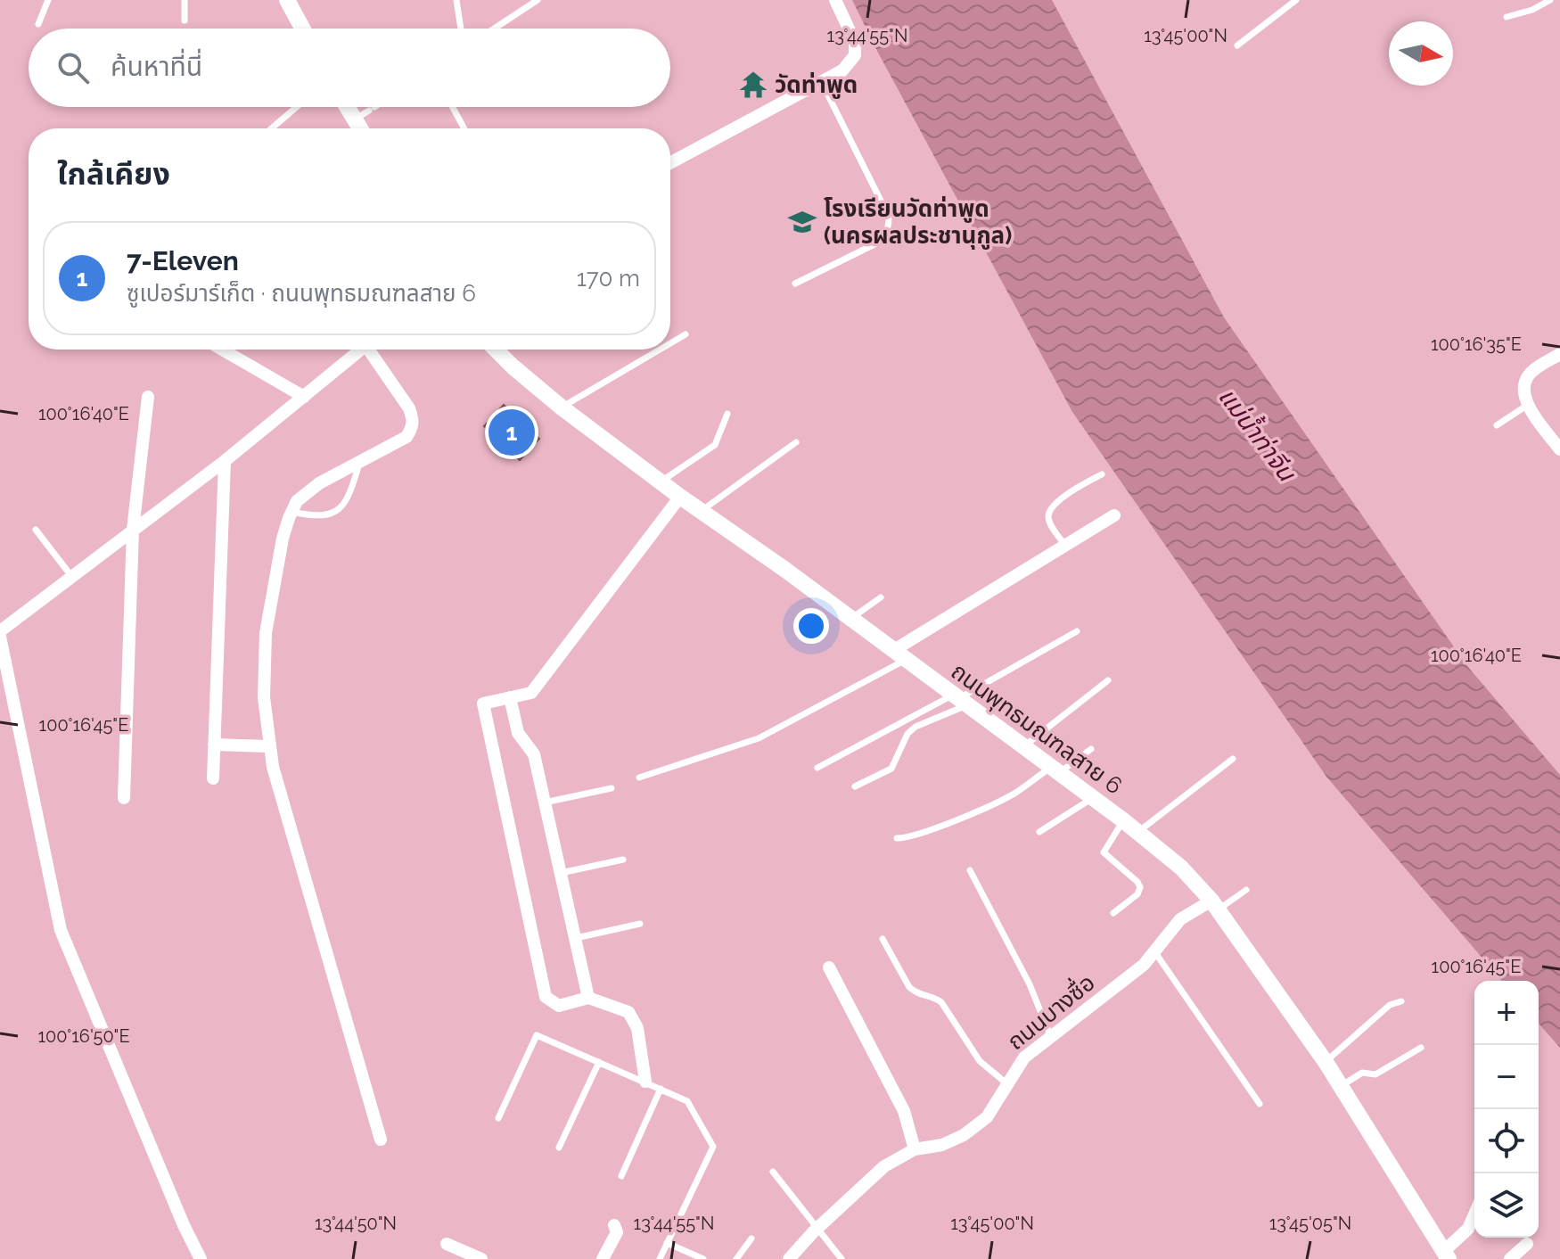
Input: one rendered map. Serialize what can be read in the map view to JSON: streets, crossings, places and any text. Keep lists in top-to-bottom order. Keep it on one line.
{"streets":{"main road":["ถนนพุทธมณฑลสาย 6"],"street":["ถนนบางซื่อ"]},"crossings":[["ถนนพุทธมณฑลสาย 6","ถนนบางซื่อ"]],"water":["แม่น้ำท่าจีน"],"places":{"temple":["วัดท่าพูด"],"school or university":["โรงเรียนวัดท่าพูด (นครผลประชานุกูล)"]},"north":"right","page":{"search":"ค้นหาที่นี่","heading":"ใกล้เคียง","list":[{"mark":"1","name":"7-Eleven","note":"ซูเปอร์มาร์เก็ต · ถนนพุทธมณฑลสาย 6","value":"170 m"}],"pins":"1","map_buttons":["+","−"]},"coordinates":["13°44'55\"N","13°45'00\"N","100°16'35\"E","100°16'40\"E","100°16'45\"E","100°16'50\"E","13°44'50\"N","13°45'05\"N"]}
